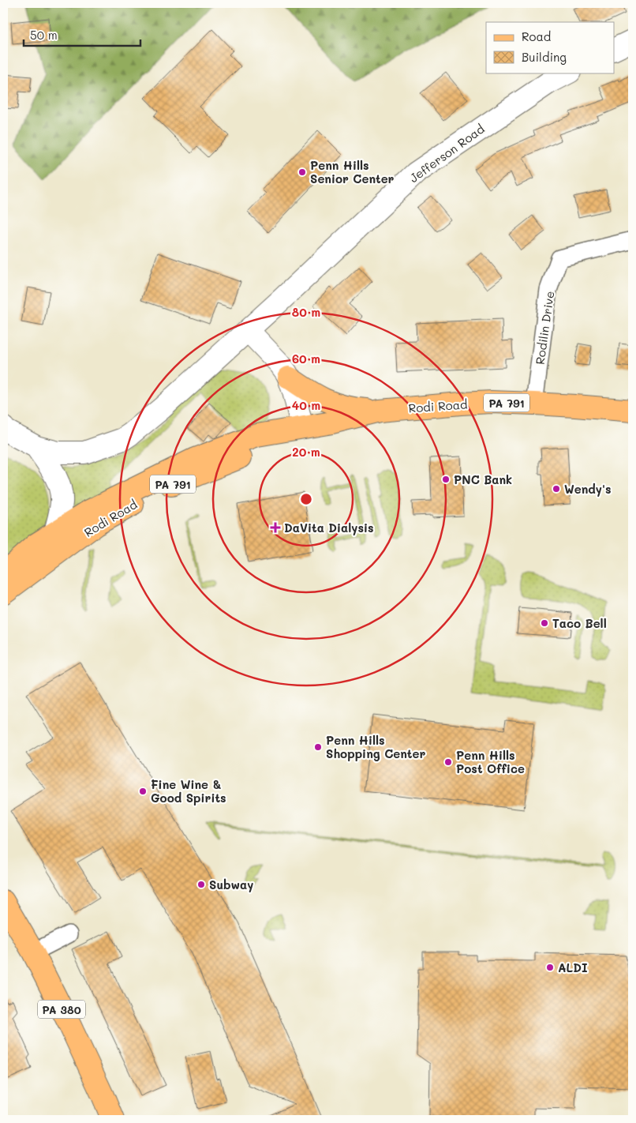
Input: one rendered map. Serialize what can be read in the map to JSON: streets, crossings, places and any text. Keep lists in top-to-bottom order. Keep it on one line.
{"streets":{"main road":["PA 791","Rodi Road","PA 380"],"street":["Jefferson Road","Rodilin Drive"]},"crossings":[["Rodilin Drive","Rodi Road"]],"places":{"other":["Penn Hills Senior Center","PNC Bank","Wendy's","Taco Bell","Penn Hills Shopping Center","Penn Hills Post Office","Fine Wine & Good Spirits","Subway","ALDI"],"health":["DaVita Dialysis"]},"legend":["Road","Building"],"scale_bar":"50 m","rings":["80 m","60 m","40 m","20 m"]}
